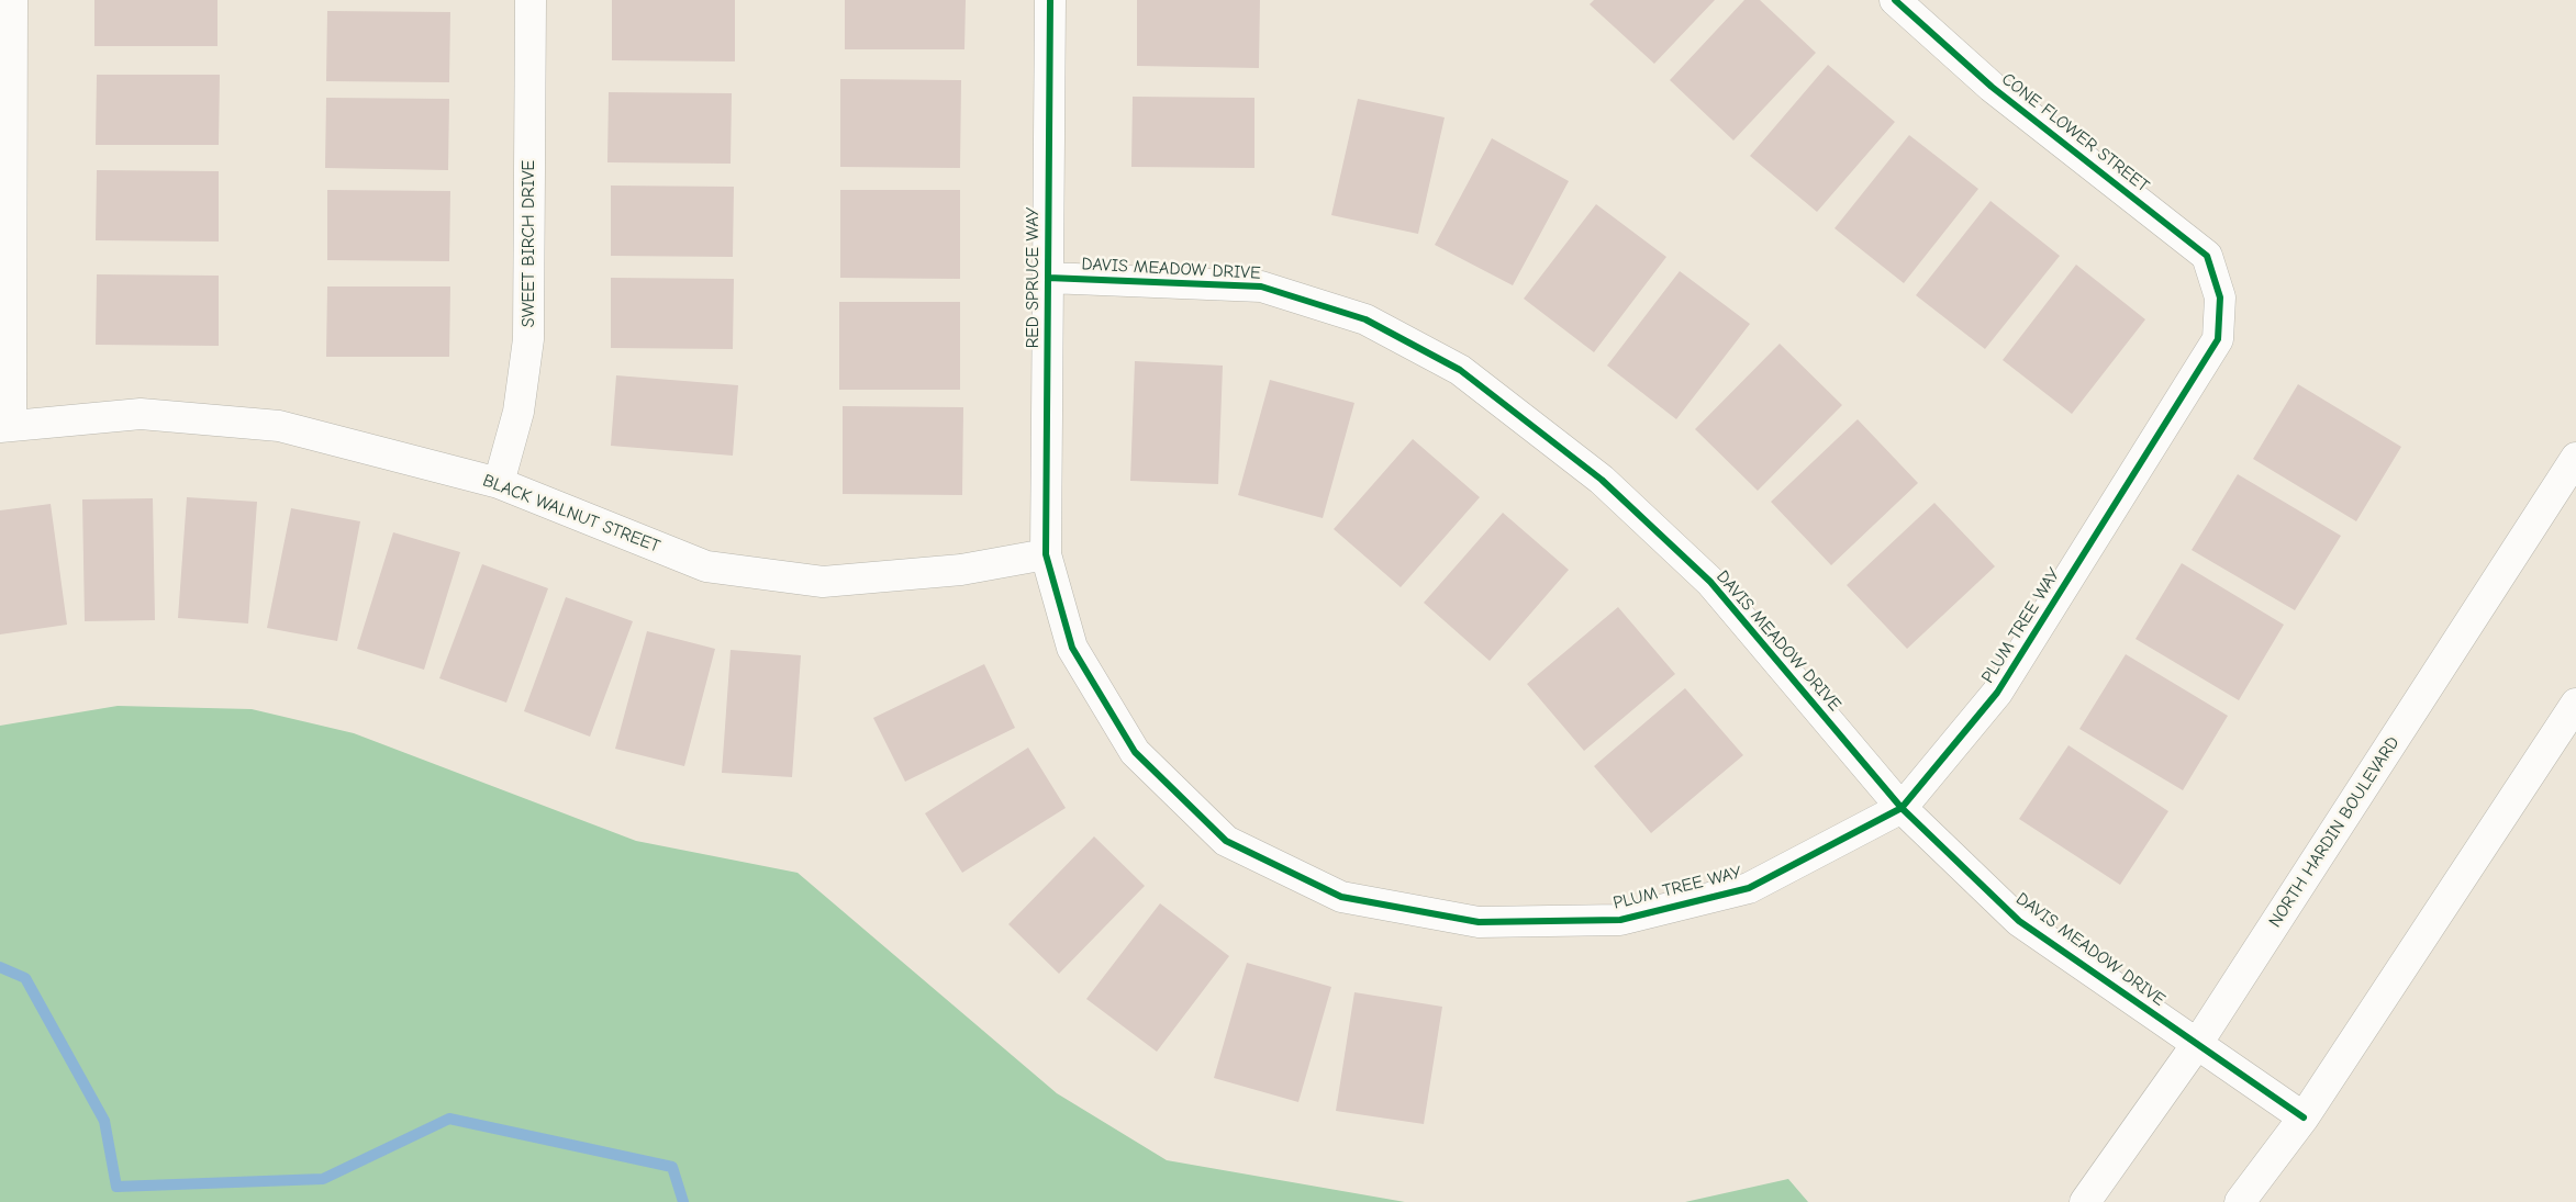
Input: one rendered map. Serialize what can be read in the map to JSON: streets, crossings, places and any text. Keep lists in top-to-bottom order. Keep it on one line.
{"streets":{"street":["CONE FLOWER STREET","SWEET BIRCH DRIVE","DAVIS MEADOW DRIVE","RED SPRUCE WAY","BLACK WALNUT STREET","PLUM TREE WAY","NORTH HARDIN BOULEVARD"]},"crossings":[["CONE FLOWER STREET","PLUM TREE WAY"],["SWEET BIRCH DRIVE","BLACK WALNUT STREET"],["DAVIS MEADOW DRIVE","RED SPRUCE WAY"],["DAVIS MEADOW DRIVE","PLUM TREE WAY"],["DAVIS MEADOW DRIVE","NORTH HARDIN BOULEVARD"],["RED SPRUCE WAY","BLACK WALNUT STREET"],["RED SPRUCE WAY","PLUM TREE WAY"],["BLACK WALNUT STREET","PLUM TREE WAY"]]}
